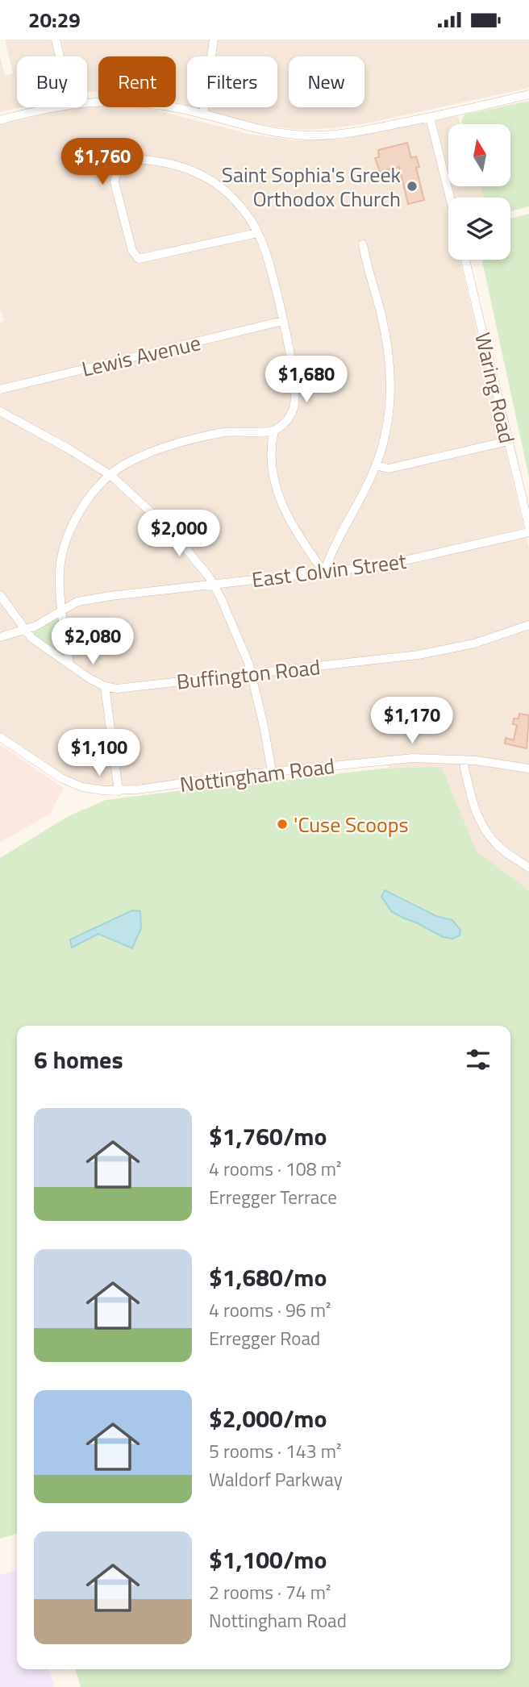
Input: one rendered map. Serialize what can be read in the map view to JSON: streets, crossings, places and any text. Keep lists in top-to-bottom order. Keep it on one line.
{"streets":{"street":["Lewis Avenue","Waring Road","East Colvin Street","Buffington Road","Nottingham Road"]},"places":["Saint Sophia's Greek Orthodox Church","'Cuse Scoops"],"north":"top","page":{"status":"20:29","chip":["Buy","Rent","Filters","New"],"price":["$1,760","$1,680","$2,000","$2,080","$1,170","$1,100"],"heading":"6 homes","list":[{"name":"$1,760/mo","note":"4 rooms · 108 m² · Erregger Terrace"},{"name":"$1,680/mo","note":"4 rooms · 96 m² · Erregger Road"},{"name":"$2,000/mo","note":"5 rooms · 143 m² · Waldorf Parkway"},{"name":"$1,100/mo","note":"2 rooms · 74 m² · Nottingham Road"}]}}
